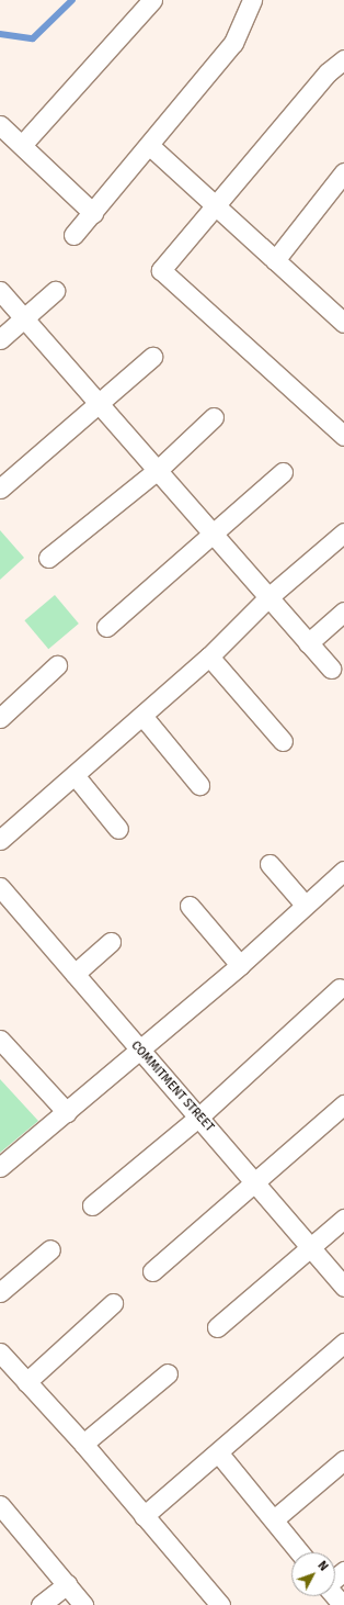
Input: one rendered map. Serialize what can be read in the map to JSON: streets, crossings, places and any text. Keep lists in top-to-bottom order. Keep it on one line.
{"streets":{"street":["COMMITMENT STREET"]},"north":"top right"}
